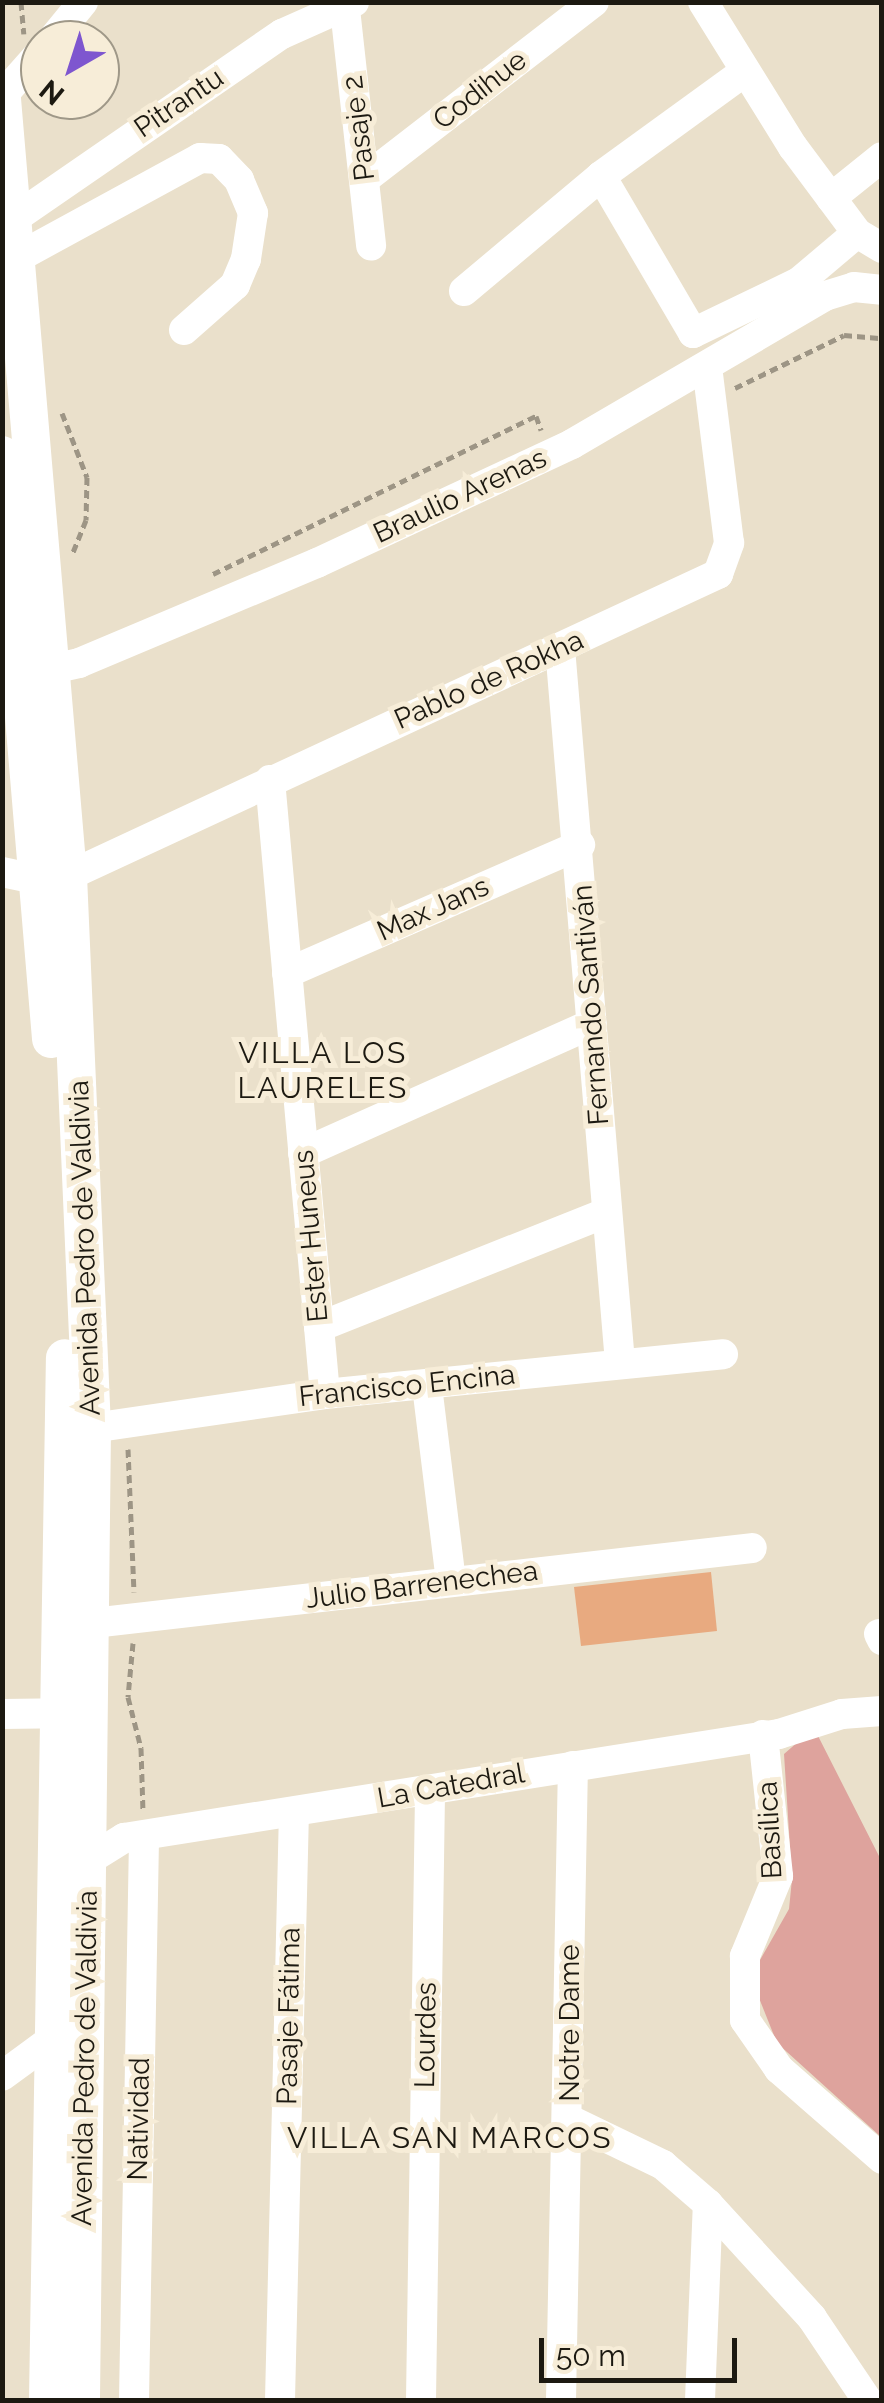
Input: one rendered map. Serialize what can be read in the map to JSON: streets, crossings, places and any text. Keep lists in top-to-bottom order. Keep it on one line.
{"streets":{"main road":["Avenida Pedro de Valdivia"],"street":["Codihue","Pitrantu","Pasaje 2","Braulio Arenas","Pablo de Rokha","Max Jans","Fernando Santiván","Ester Huneus","Francisco Encina","Julio Barrenechea","La Catedral","Basílica","Pasaje Fátima","Notre Dame","Lourdes","Natividad"]},"crossings":[["Codihue","Pasaje 2"],["Pitrantu","Pasaje 2"],["Pitrantu","Avenida Pedro de Valdivia"],["Braulio Arenas","Pablo de Rokha"],["Braulio Arenas","Avenida Pedro de Valdivia"],["Pablo de Rokha","Fernando Santiván"],["Pablo de Rokha","Ester Huneus"],["Pablo de Rokha","Avenida Pedro de Valdivia"],["Max Jans","Fernando Santiván"],["Max Jans","Ester Huneus"],["Fernando Santiván","Francisco Encina"],["Ester Huneus","Francisco Encina"],["Avenida Pedro de Valdivia","Francisco Encina"],["Avenida Pedro de Valdivia","Julio Barrenechea"],["Avenida Pedro de Valdivia","La Catedral"],["La Catedral","Basílica"],["La Catedral","Pasaje Fátima"],["La Catedral","Notre Dame"],["La Catedral","Lourdes"],["La Catedral","Natividad"]],"districts":["VILLA LOS LAURELES","VILLA SAN MARCOS"],"scale_bar":"50 m","north":"bottom left"}
